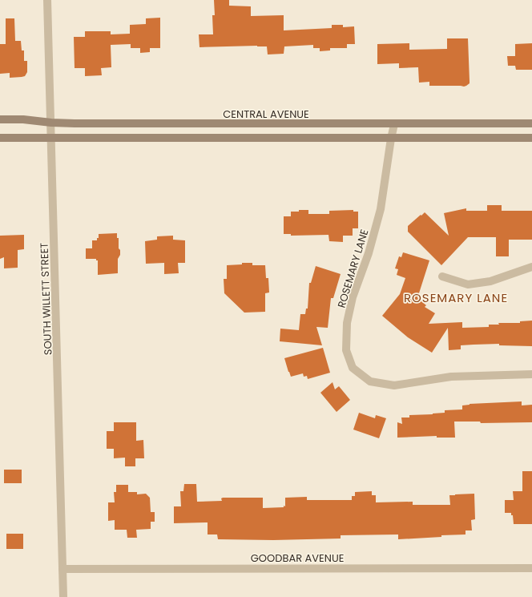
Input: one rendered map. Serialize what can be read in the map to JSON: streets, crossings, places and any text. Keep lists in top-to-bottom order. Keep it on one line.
{"streets":{"main road":["CENTRAL AVENUE"],"street":["ROSEMARY LANE","SOUTH WILLETT STREET","GOODBAR AVENUE"]},"crossings":[["CENTRAL AVENUE","ROSEMARY LANE"],["CENTRAL AVENUE","SOUTH WILLETT STREET"],["SOUTH WILLETT STREET","GOODBAR AVENUE"]],"districts":["ROSEMARY LANE"]}
